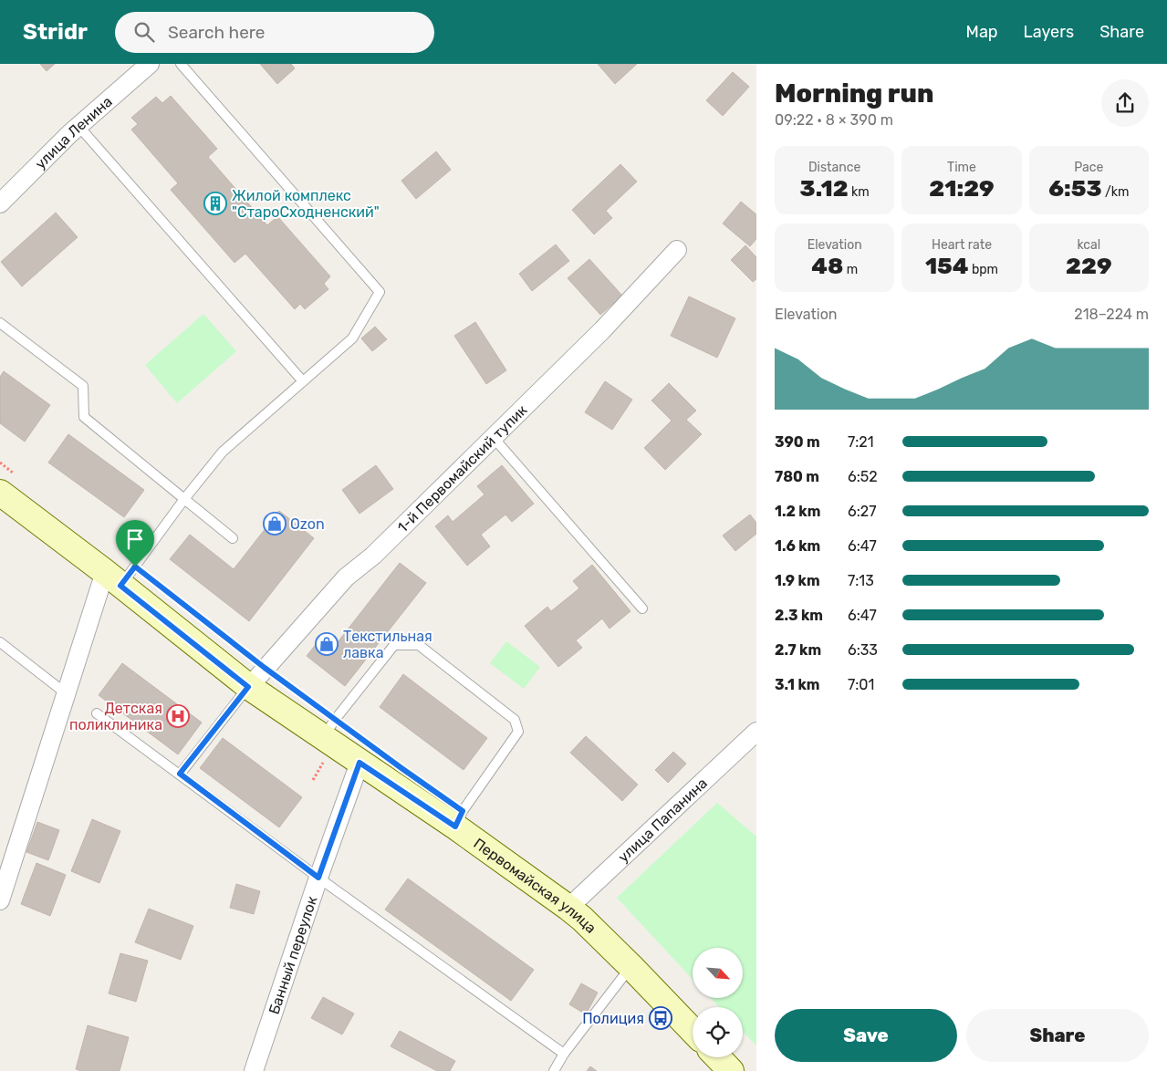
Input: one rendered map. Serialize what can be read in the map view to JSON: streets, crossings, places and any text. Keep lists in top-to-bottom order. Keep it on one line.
{"streets":{"main road":["Первомайская улица"],"street":["улица Ленина","1-й Первомайский тупик","улица Папанина","Банный переулок"]},"crossings":[["1-й Первомайский тупик","Первомайская улица"],["улица Папанина","Первомайская улица"],["Первомайская улица","Банный переулок"]],"places":{"building":["Жилой комплекс \"СтароСходненский\""],"shop":["Ozon","Текстильная лавка"],"hospital":["Детская поликлиника"],"bus stop":["Полиция"]},"north":"bottom right","page":{"header":"Stridr","search":"Search here","nav":["Map","Layers","Share"],"heading":["Morning run","09:22 · 8 × 390 m"],"stats":[["Distance","3.12 km"],["Time","21:29"],["Pace","6:53 /km"],["Elevation","48 m"],["Heart rate","154 bpm"],["kcal","229"]],"chart":["Elevation","218–224 m"],"list":[{"name":"390 m","note":"7:21"},{"name":"780 m","note":"6:52"},{"name":"1.2 km","note":"6:27"},{"name":"1.6 km","note":"6:47"},{"name":"1.9 km","note":"7:13"},{"name":"2.3 km","note":"6:47"},{"name":"2.7 km","note":"6:33"},{"name":"3.1 km","note":"7:01"}],"buttons":["Save","Share"]}}
